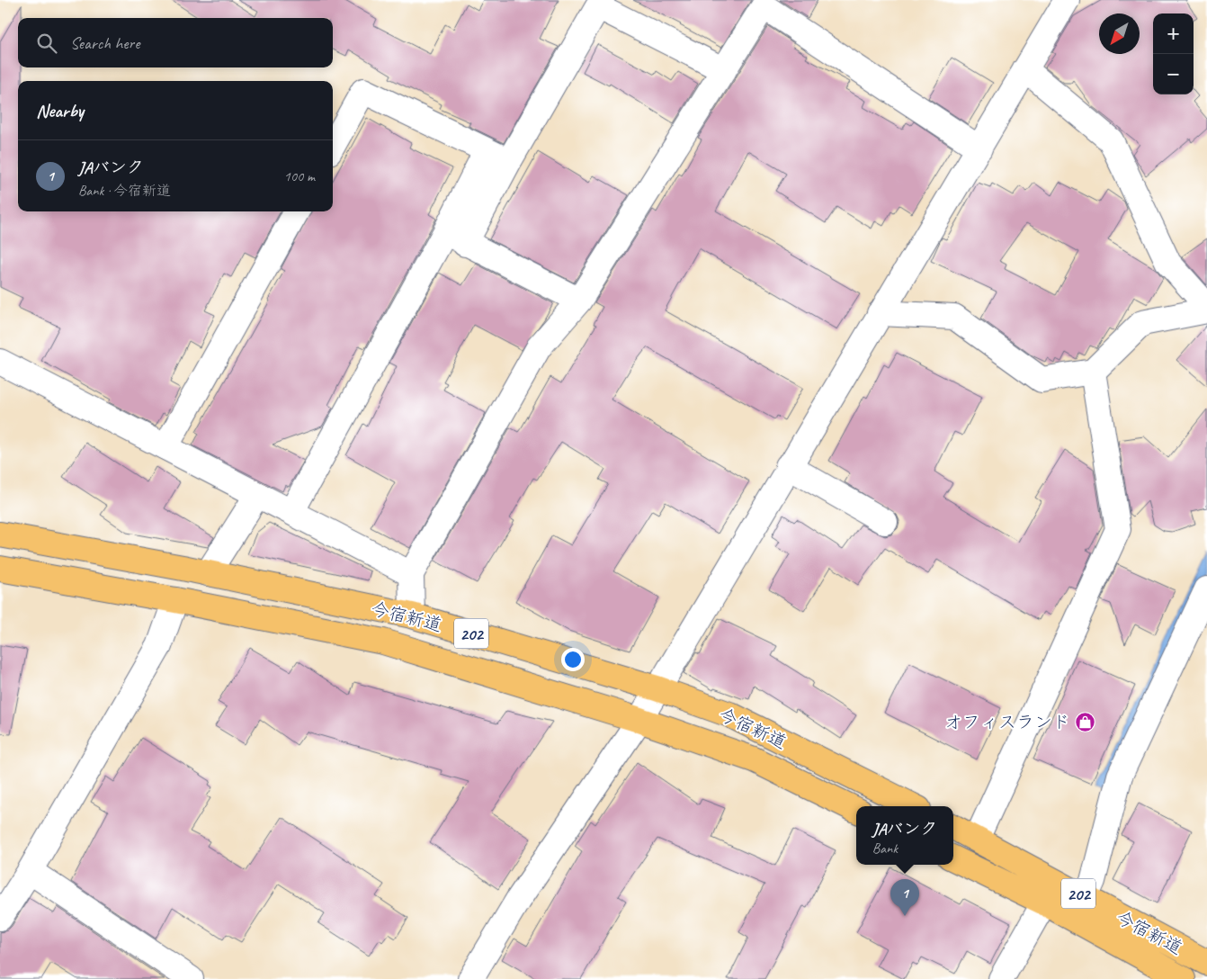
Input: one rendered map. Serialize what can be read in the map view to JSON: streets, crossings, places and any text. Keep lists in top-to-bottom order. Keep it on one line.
{"streets":{"highway":["今宿新道","202"]},"places":{"shop":["オフィスランド"]},"north":"bottom left","page":{"map_buttons":["+","−"],"search":"Search here","heading":"Nearby","list":[{"mark":"1","name":"JAバンク","note":"Bank · 今宿新道","value":"100 m"}],"popup":["JAバンク","Bank"],"pins":"1"}}
